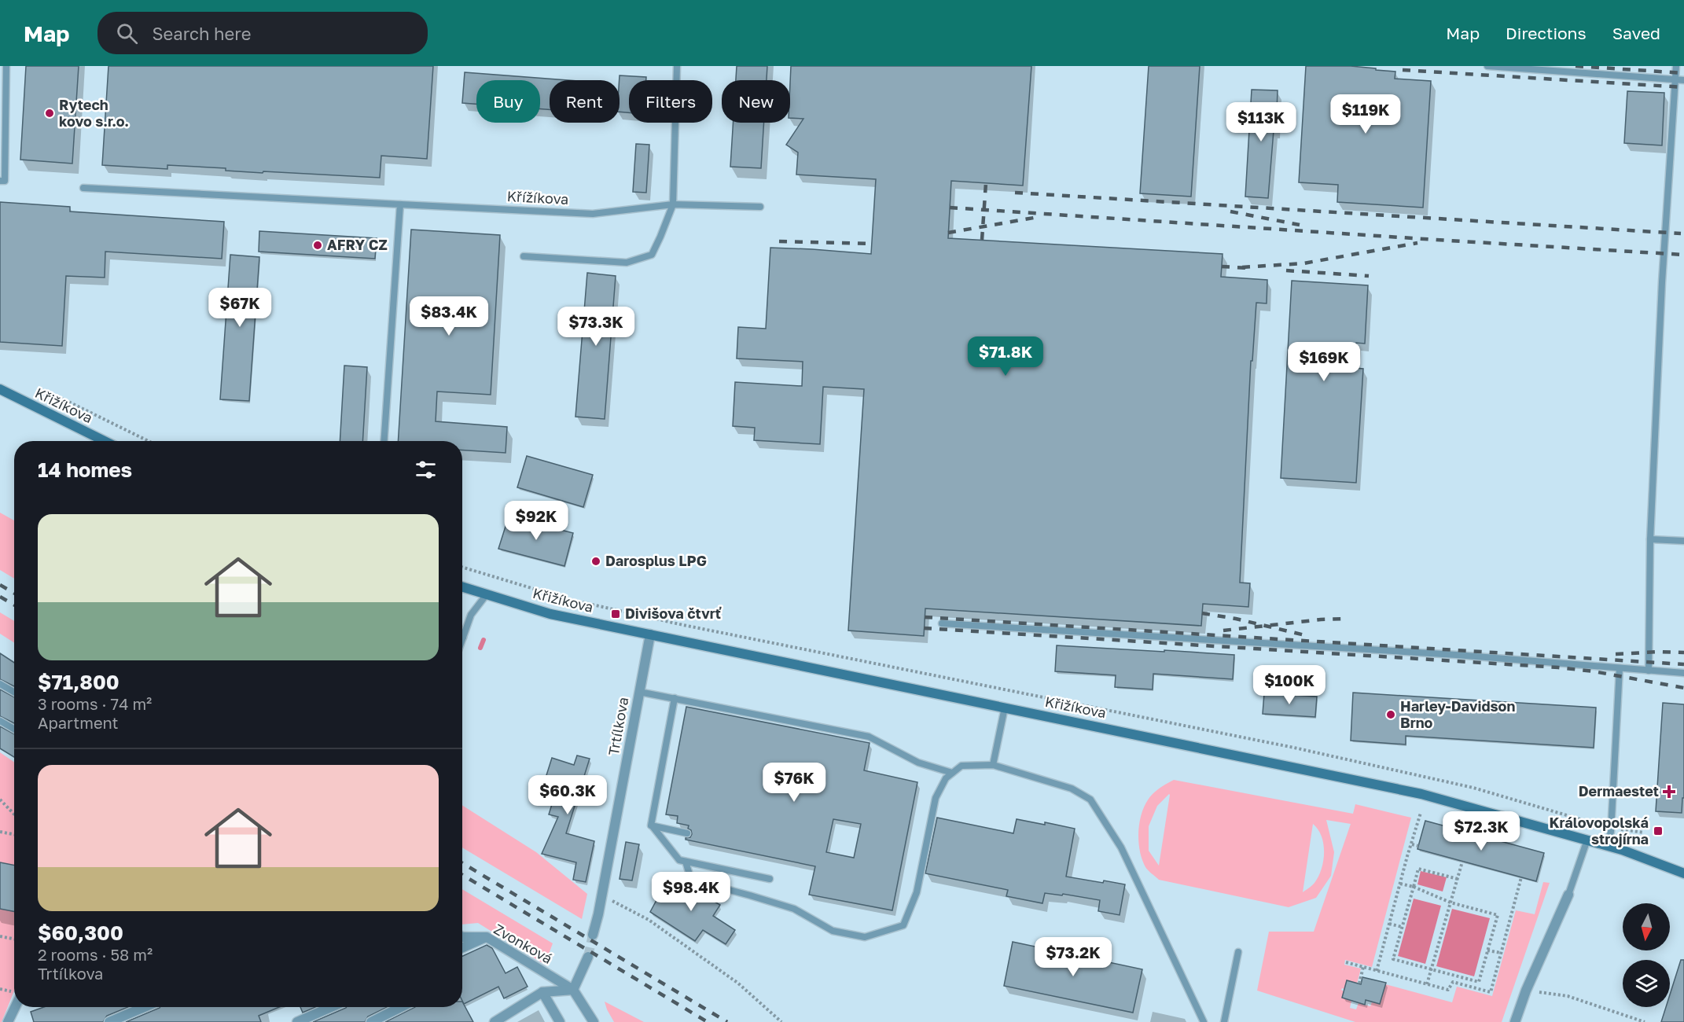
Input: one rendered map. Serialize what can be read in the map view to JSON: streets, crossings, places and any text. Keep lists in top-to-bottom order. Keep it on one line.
{"streets":{"street":["Křižíkova","Trtílkova","Zvonková"],"lane":["Křížíkova"]},"crossings":[["Křižíkova","Trtílkova"]],"places":{"other":["Rytech kovo s.r.o.","AFRY CZ","Darosplus LPG","Harley-Davidson Brno"],"transit":["Divišova čtvrť","Královopolská strojírna"],"health":["Dermaestet"]},"north":"bottom","page":{"header":"Map","search":"Search here","nav":["Map","Directions","Saved"],"chip":["Buy","Rent","Filters","New"],"price":["$119K","$113K","$67K","$83.4K","$73.3K","$71.8K","$169K","$92K","$100K","$76K","$60.3K","$72.3K","$98.4K","$73.2K"],"heading":"14 homes","list":[{"name":"$71,800","note":"3 rooms · 74 m² · Apartment"},{"name":"$60,300","note":"2 rooms · 58 m² · Trtílkova"}]}}
